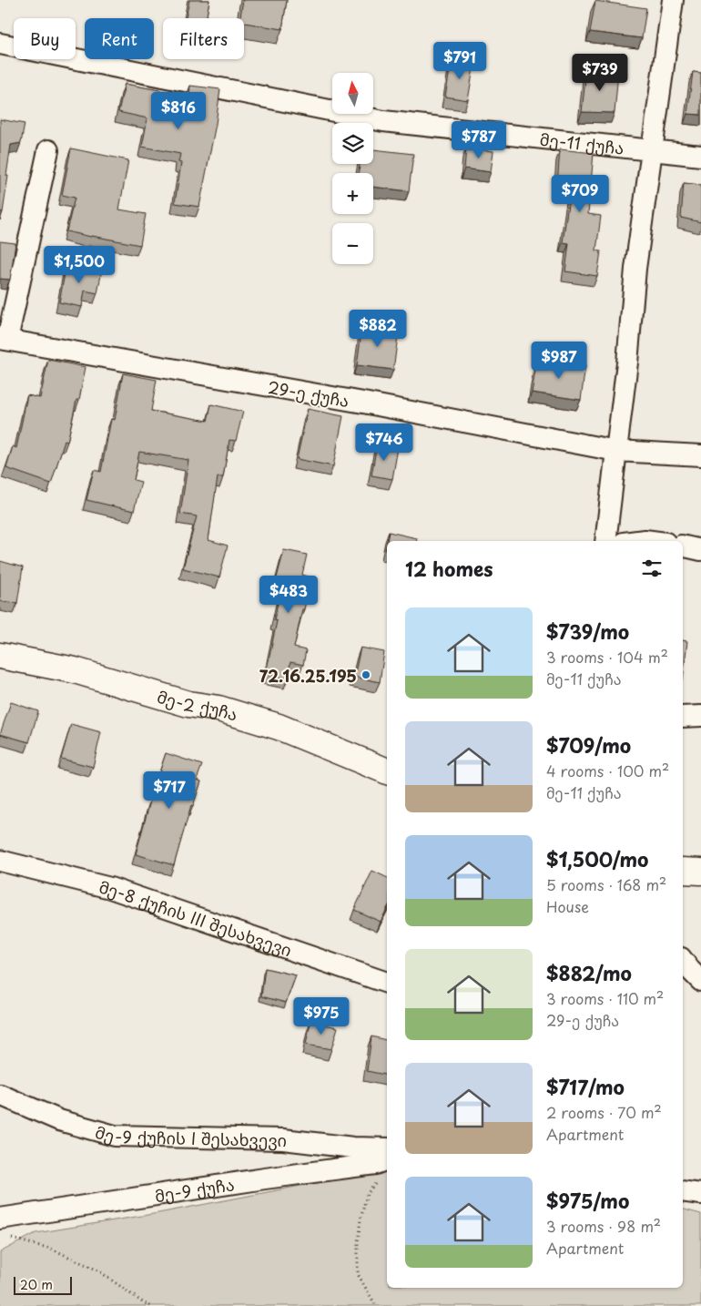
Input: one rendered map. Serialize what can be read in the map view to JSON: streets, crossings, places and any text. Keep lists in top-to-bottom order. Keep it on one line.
{"streets":{"main road":["მე-2 ქუჩა"],"street":["მე-11 ქუჩა","29-ე ქუჩა","მე-8 ქუჩის III შესახვევი","მე-9 ქუჩის I შესახვევი","მე-9 ქუჩა"]},"places":["72.16.25.195"],"scale_bar":"20 m","north":"top","page":{"chip":["Buy","Rent","Filters"],"price":["$791","$739","$816","$787","$709","$1,500","$882","$987","$746","$483","$717","$975"],"map_buttons":["+","−"],"heading":"12 homes","list":[{"name":"$739/mo","note":"3 rooms · 104 m² · მე-11 ქუჩა"},{"name":"$709/mo","note":"4 rooms · 100 m² · მე-11 ქუჩა"},{"name":"$1,500/mo","note":"5 rooms · 168 m² · House"},{"name":"$882/mo","note":"3 rooms · 110 m² · 29-ე ქუჩა"},{"name":"$717/mo","note":"2 rooms · 70 m² · Apartment"},{"name":"$975/mo","note":"3 rooms · 98 m² · Apartment"}],"scale":"20 m"}}
